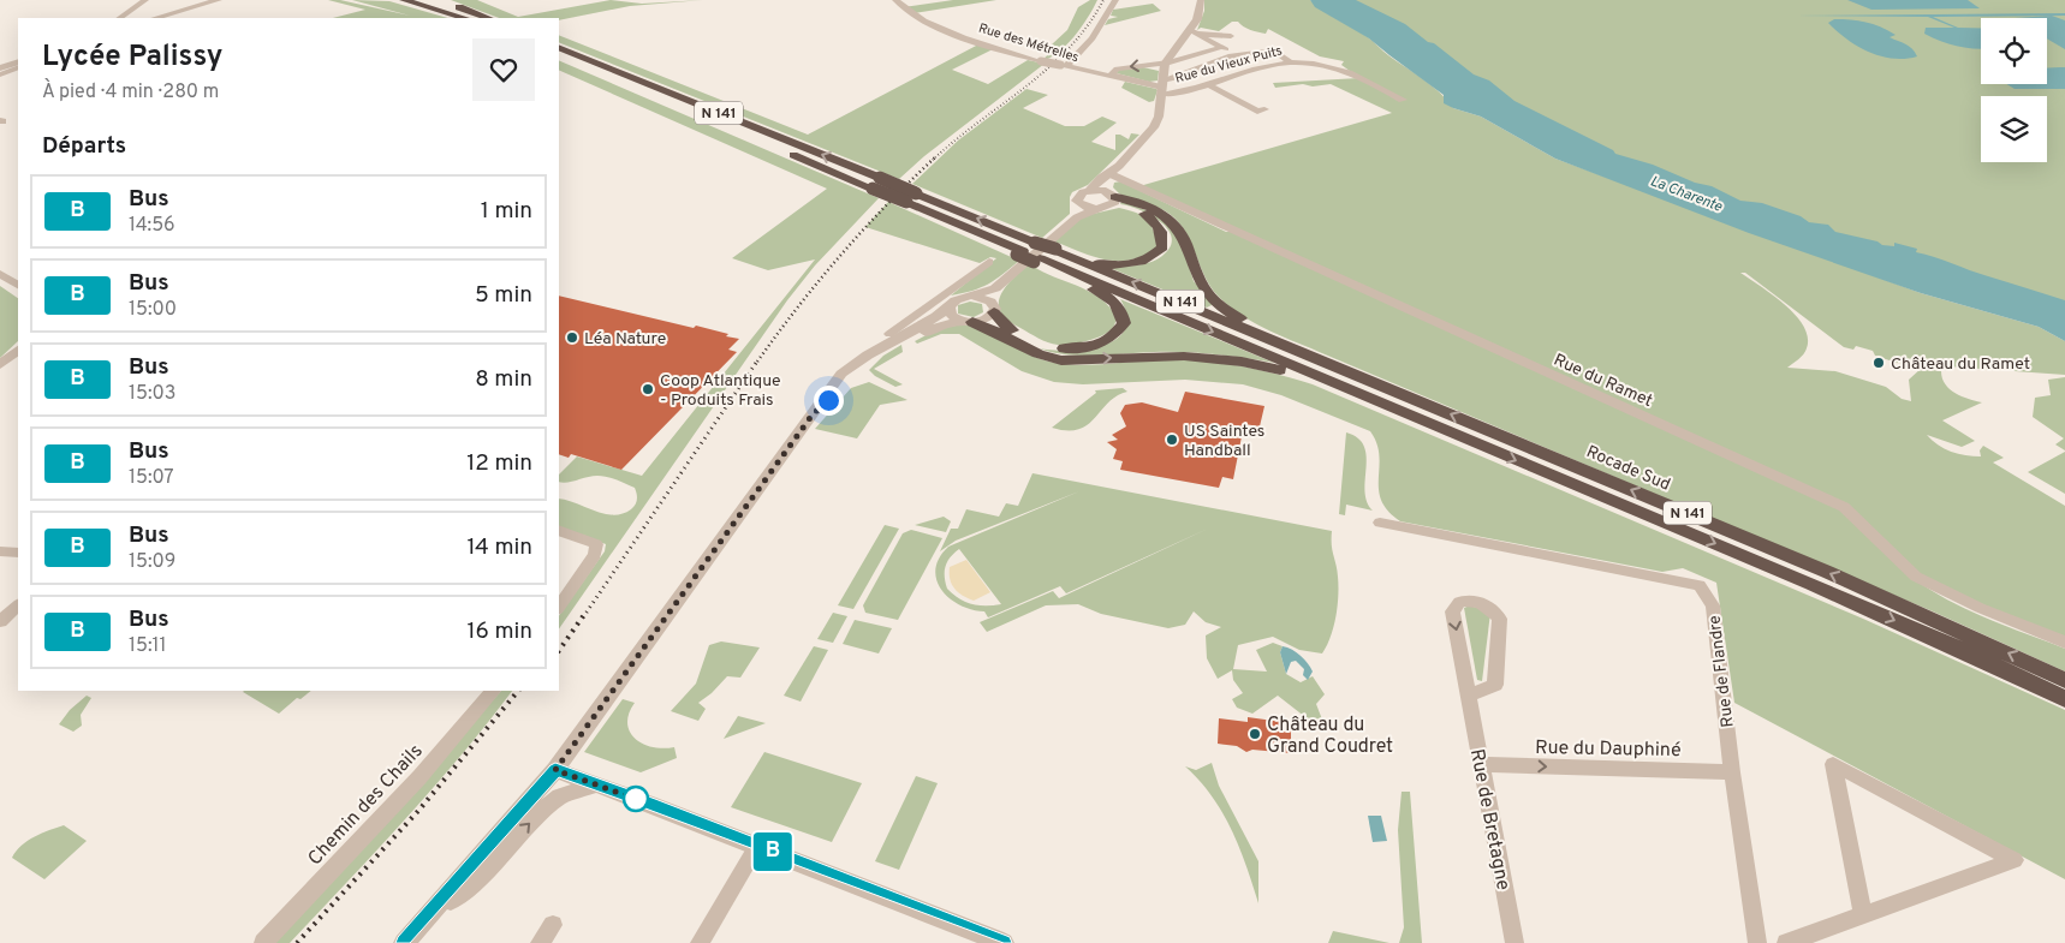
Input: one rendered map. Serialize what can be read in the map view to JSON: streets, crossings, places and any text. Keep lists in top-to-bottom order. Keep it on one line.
{"streets":{"highway":["N 141","Rocade Sud"],"street":["Rue des Métrelles","Rue du Vieux Puits","Rue du Ramet","Rue de Flandre","Rue du Dauphiné","Chemin des Chails","Rue de Bretagne"]},"crossings":[["Rue des Métrelles","Rue du Vieux Puits"],["N 141","Rocade Sud"],["Rue de Flandre","Rue du Dauphiné"],["Rue du Dauphiné","Rue de Bretagne"]],"one_way":["Rue du Dauphiné"],"water":["La Charente"],"places":["Léa Nature","Château du Ramet","Coop Atlantique - Produits Frais","US Saintes Handball","Château du Grand Coudret"],"lines":["bus line B"],"page":{"on_map":"B","heading":[["Lycée Palissy","À pied · 4 min · 280 m"],"Départs"],"list":[{"mark":"B","name":"Bus","note":"14:56","value":"1 min"},{"mark":"B","name":"Bus","note":"15:00","value":"5 min"},{"mark":"B","name":"Bus","note":"15:03","value":"8 min"},{"mark":"B","name":"Bus","note":"15:07","value":"12 min"},{"mark":"B","name":"Bus","note":"15:09","value":"14 min"},{"mark":"B","name":"Bus","note":"15:11","value":"16 min"}]}}
